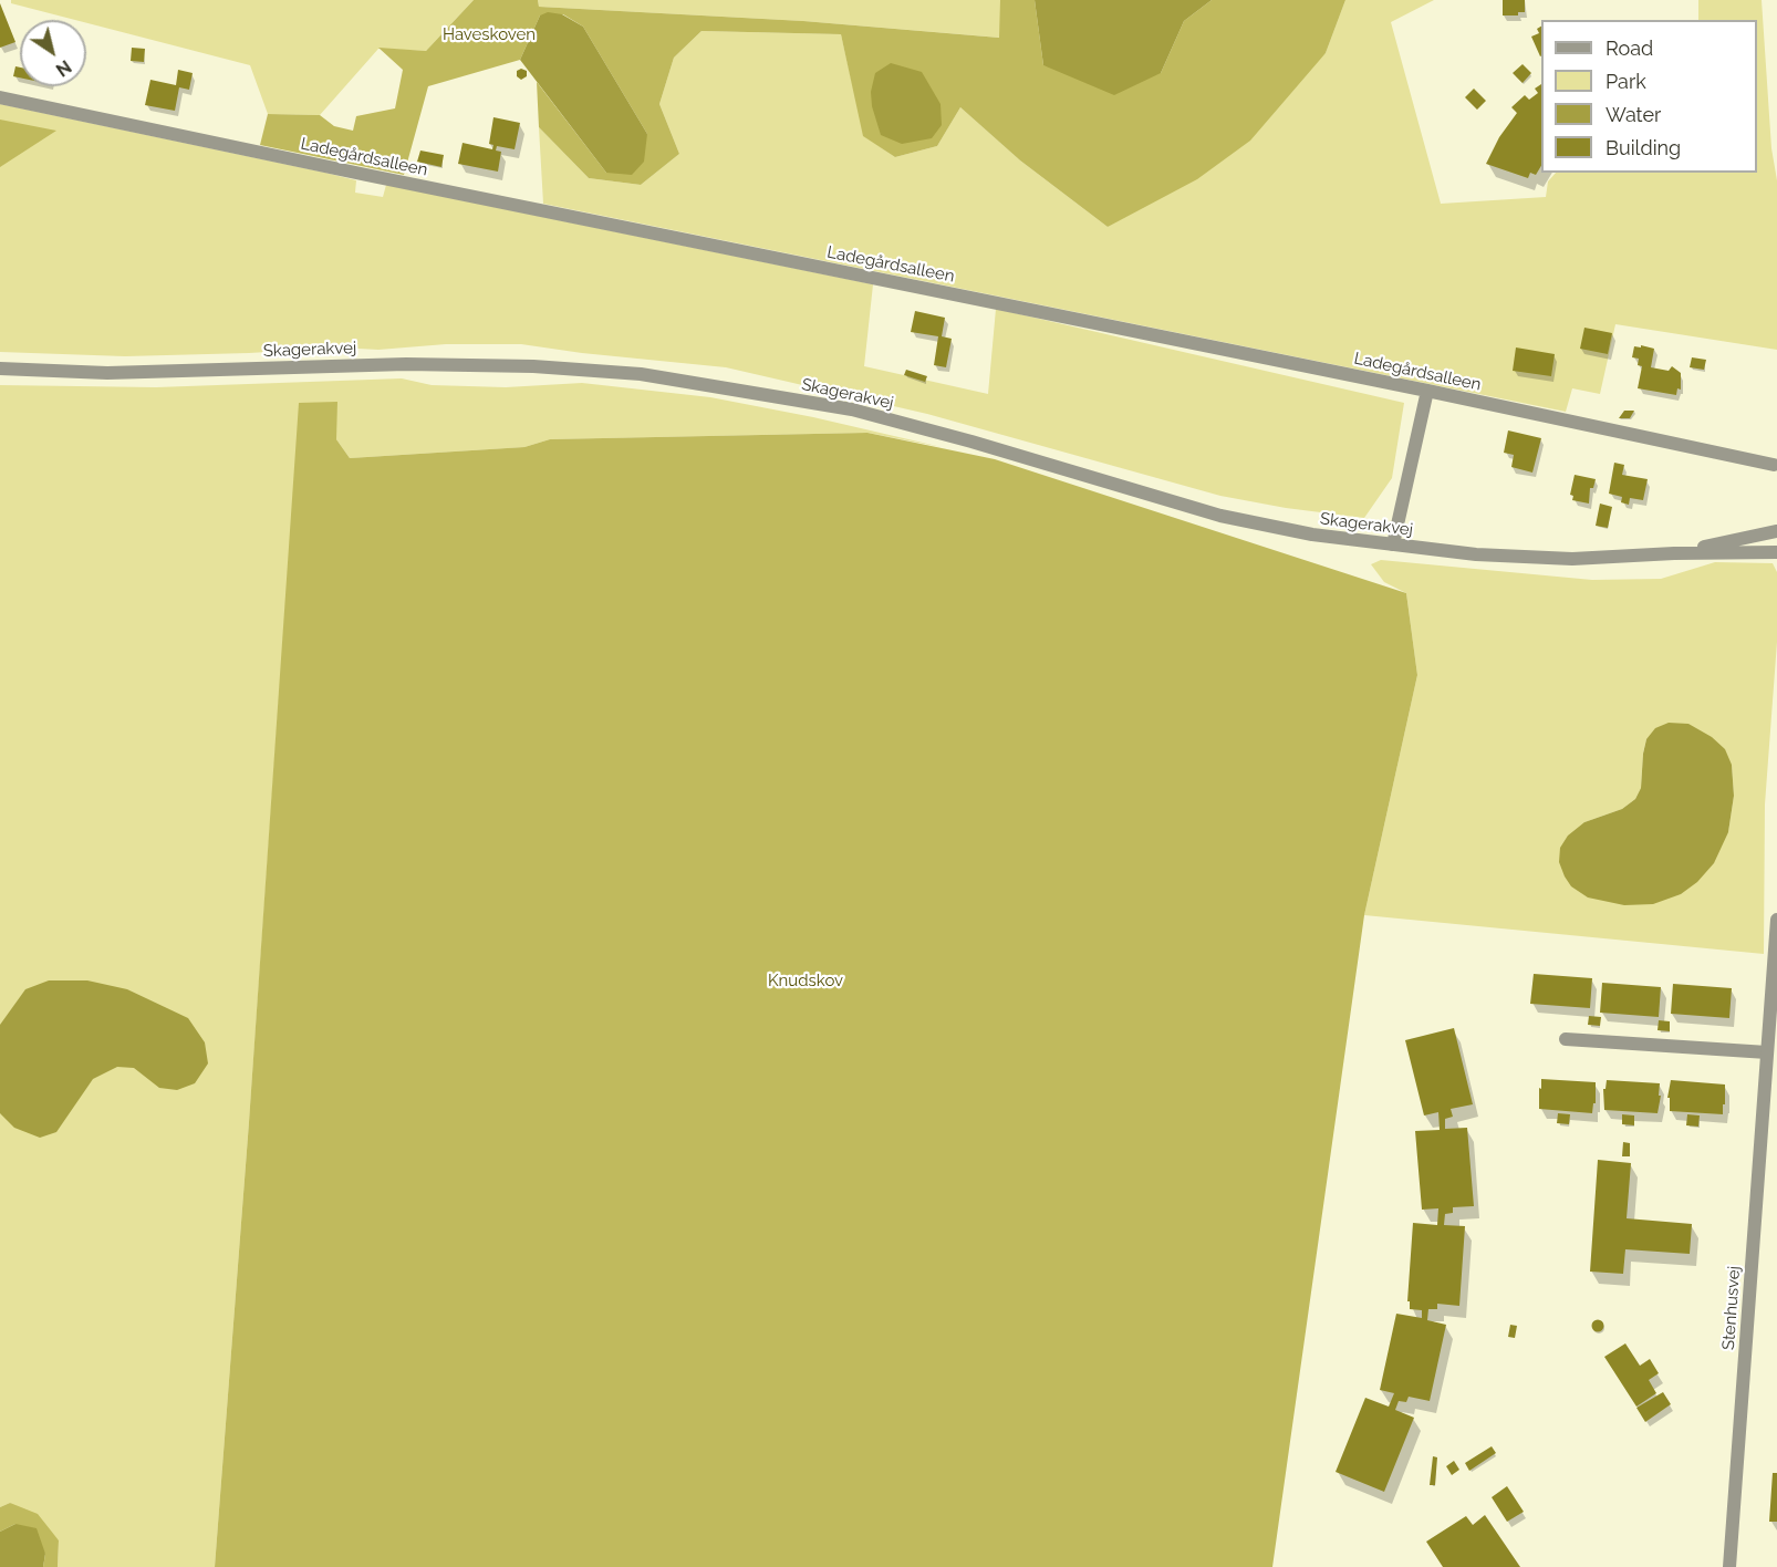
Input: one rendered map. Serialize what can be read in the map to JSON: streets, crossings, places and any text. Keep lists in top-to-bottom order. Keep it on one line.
{"streets":{"street":["Ladegårdsalleen","Skagerakvej","Stenhusvej"]},"parks":["Haveskoven","Knudskov"],"legend":["Road","Park","Water","Building"],"north":"bottom right"}
